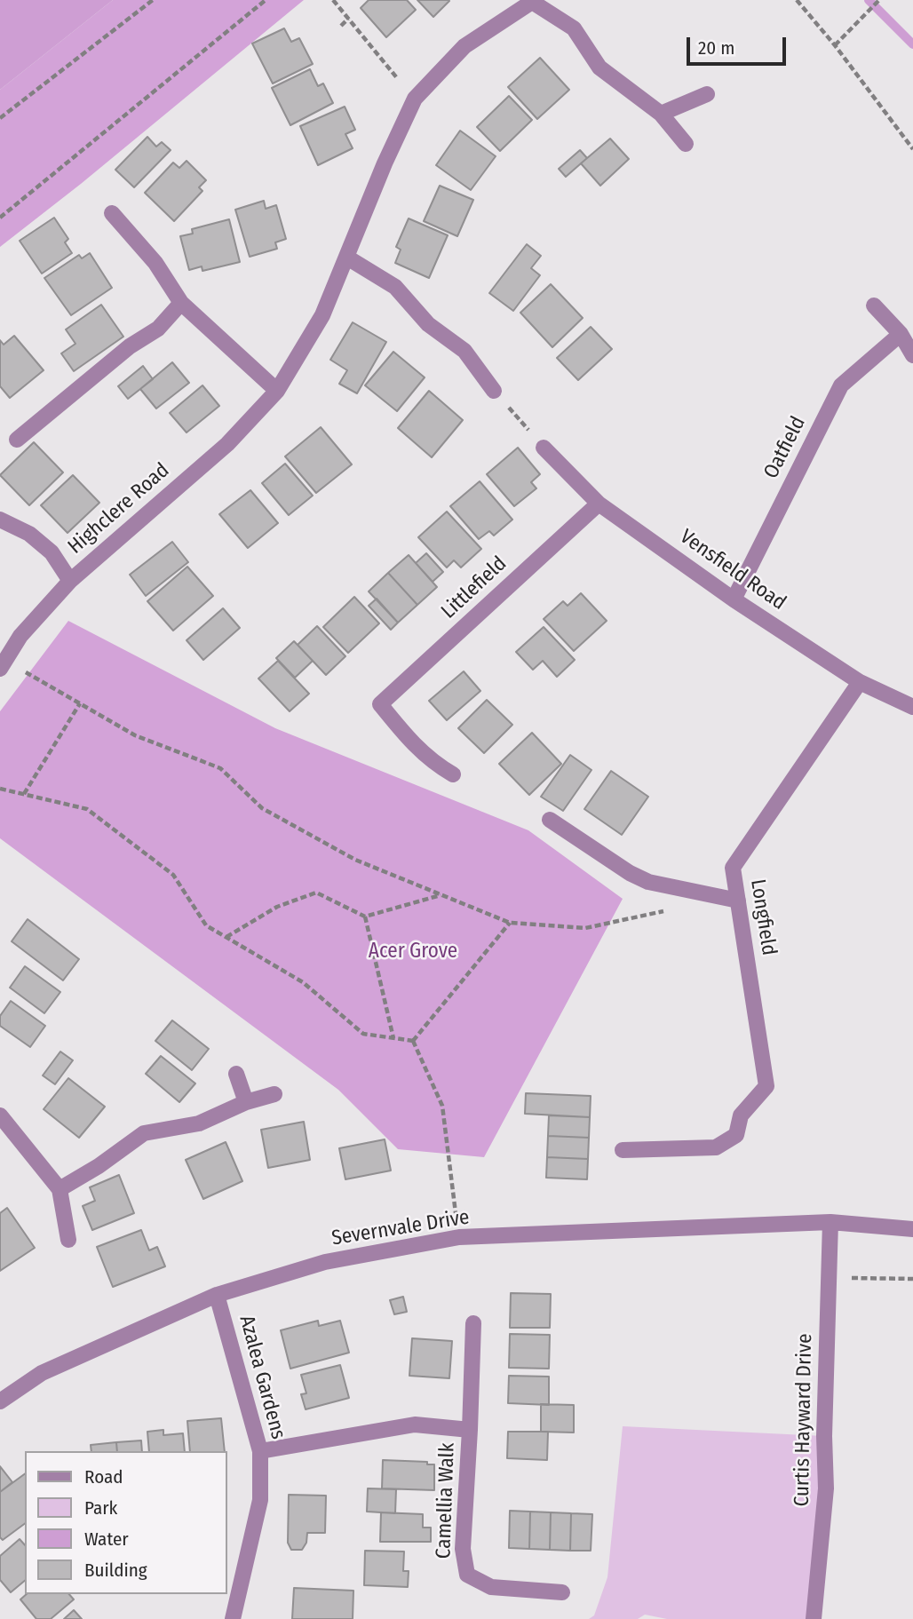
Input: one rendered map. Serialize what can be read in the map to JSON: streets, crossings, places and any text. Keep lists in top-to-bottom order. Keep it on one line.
{"streets":{"street":["Oatfield","Highclere Road","Vensfield Road","Littlefield","Longfield","Severnvale Drive","Azalea Gardens","Curtis Hayward Drive","Camellia Walk"]},"crossings":[["Oatfield","Vensfield Road"],["Vensfield Road","Littlefield"],["Vensfield Road","Longfield"],["Severnvale Drive","Azalea Gardens"],["Severnvale Drive","Curtis Hayward Drive"],["Azalea Gardens","Camellia Walk"]],"parks":["Acer Grove"],"legend":["Road","Park","Water","Building"],"scale_bar":"20 m"}
